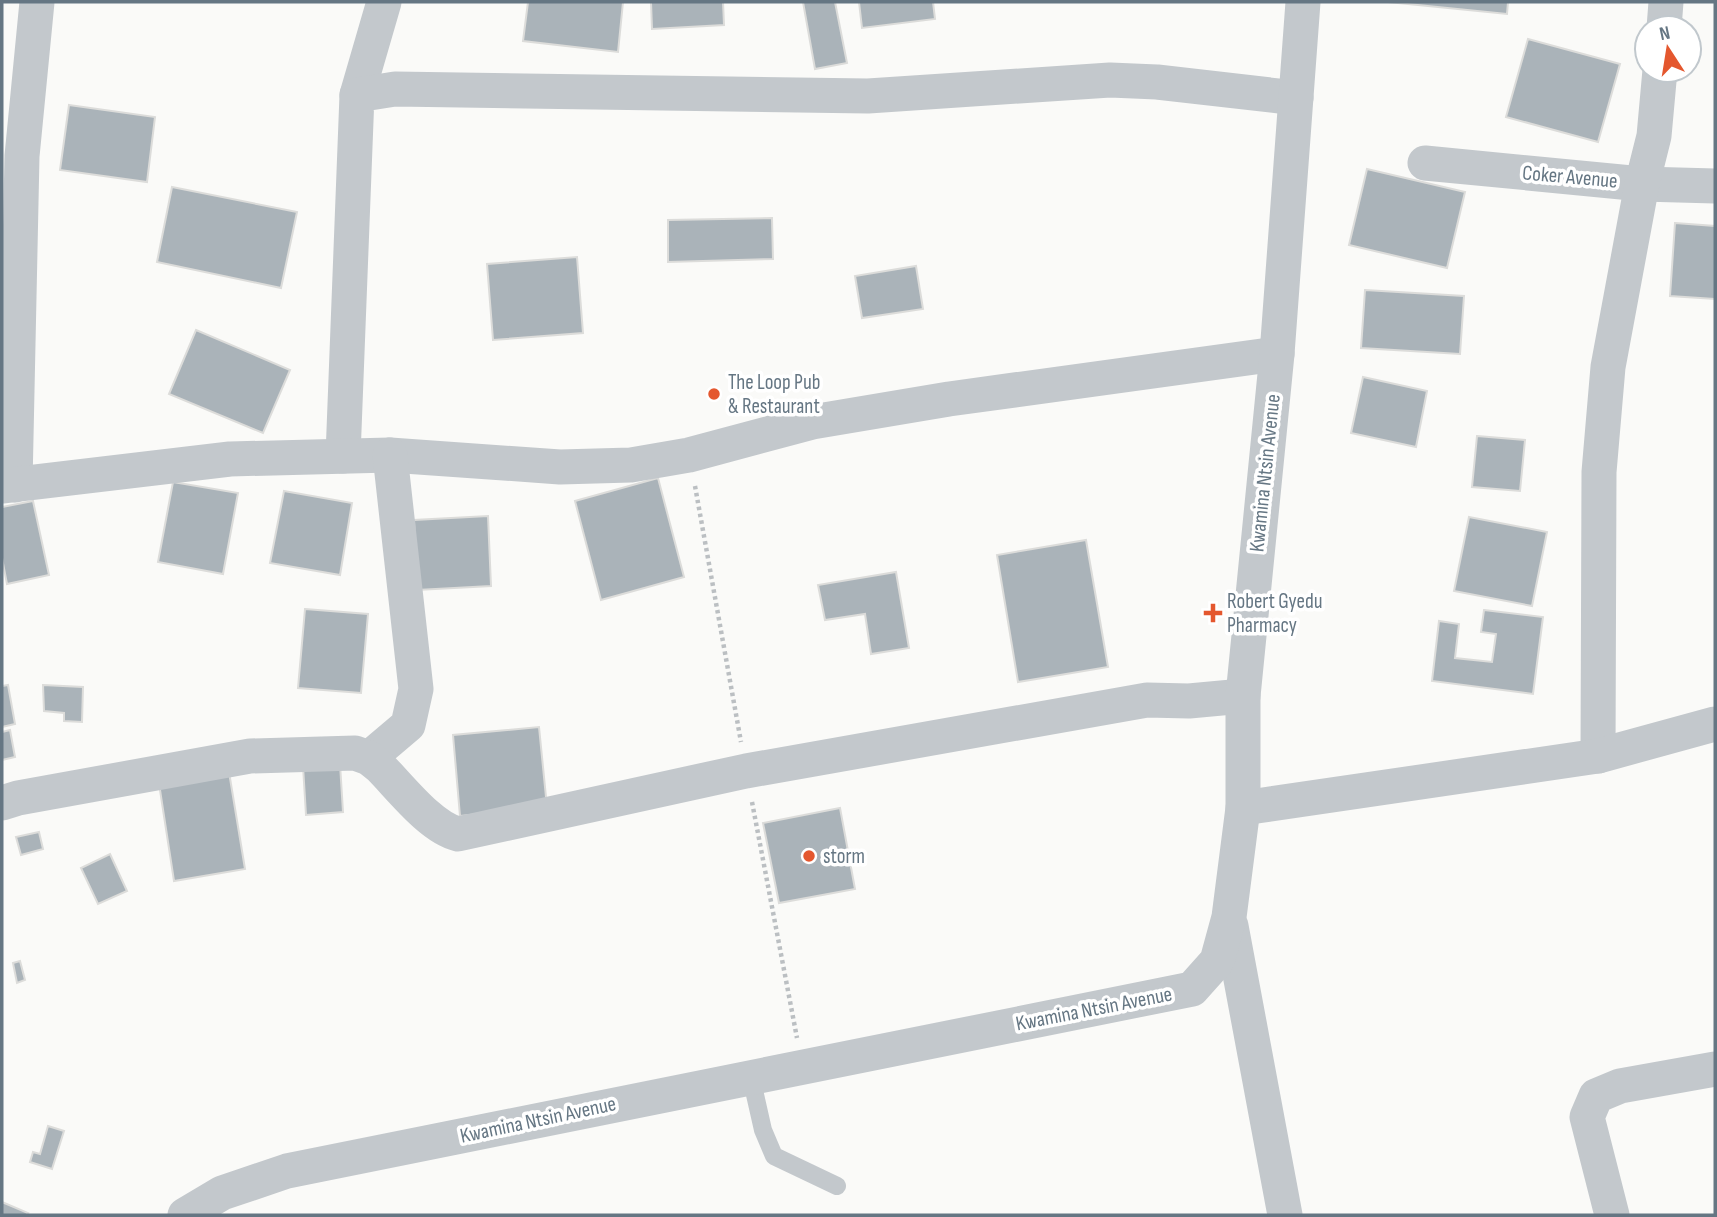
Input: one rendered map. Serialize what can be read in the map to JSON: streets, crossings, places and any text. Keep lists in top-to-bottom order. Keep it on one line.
{"streets":{"street":["Coker Avenue","Kwamina Ntsin Avenue"]},"places":{"other":["The Loop Pub & Restaurant","storm"],"health":["Robert Gyedu Pharmacy"]},"north":"top"}
